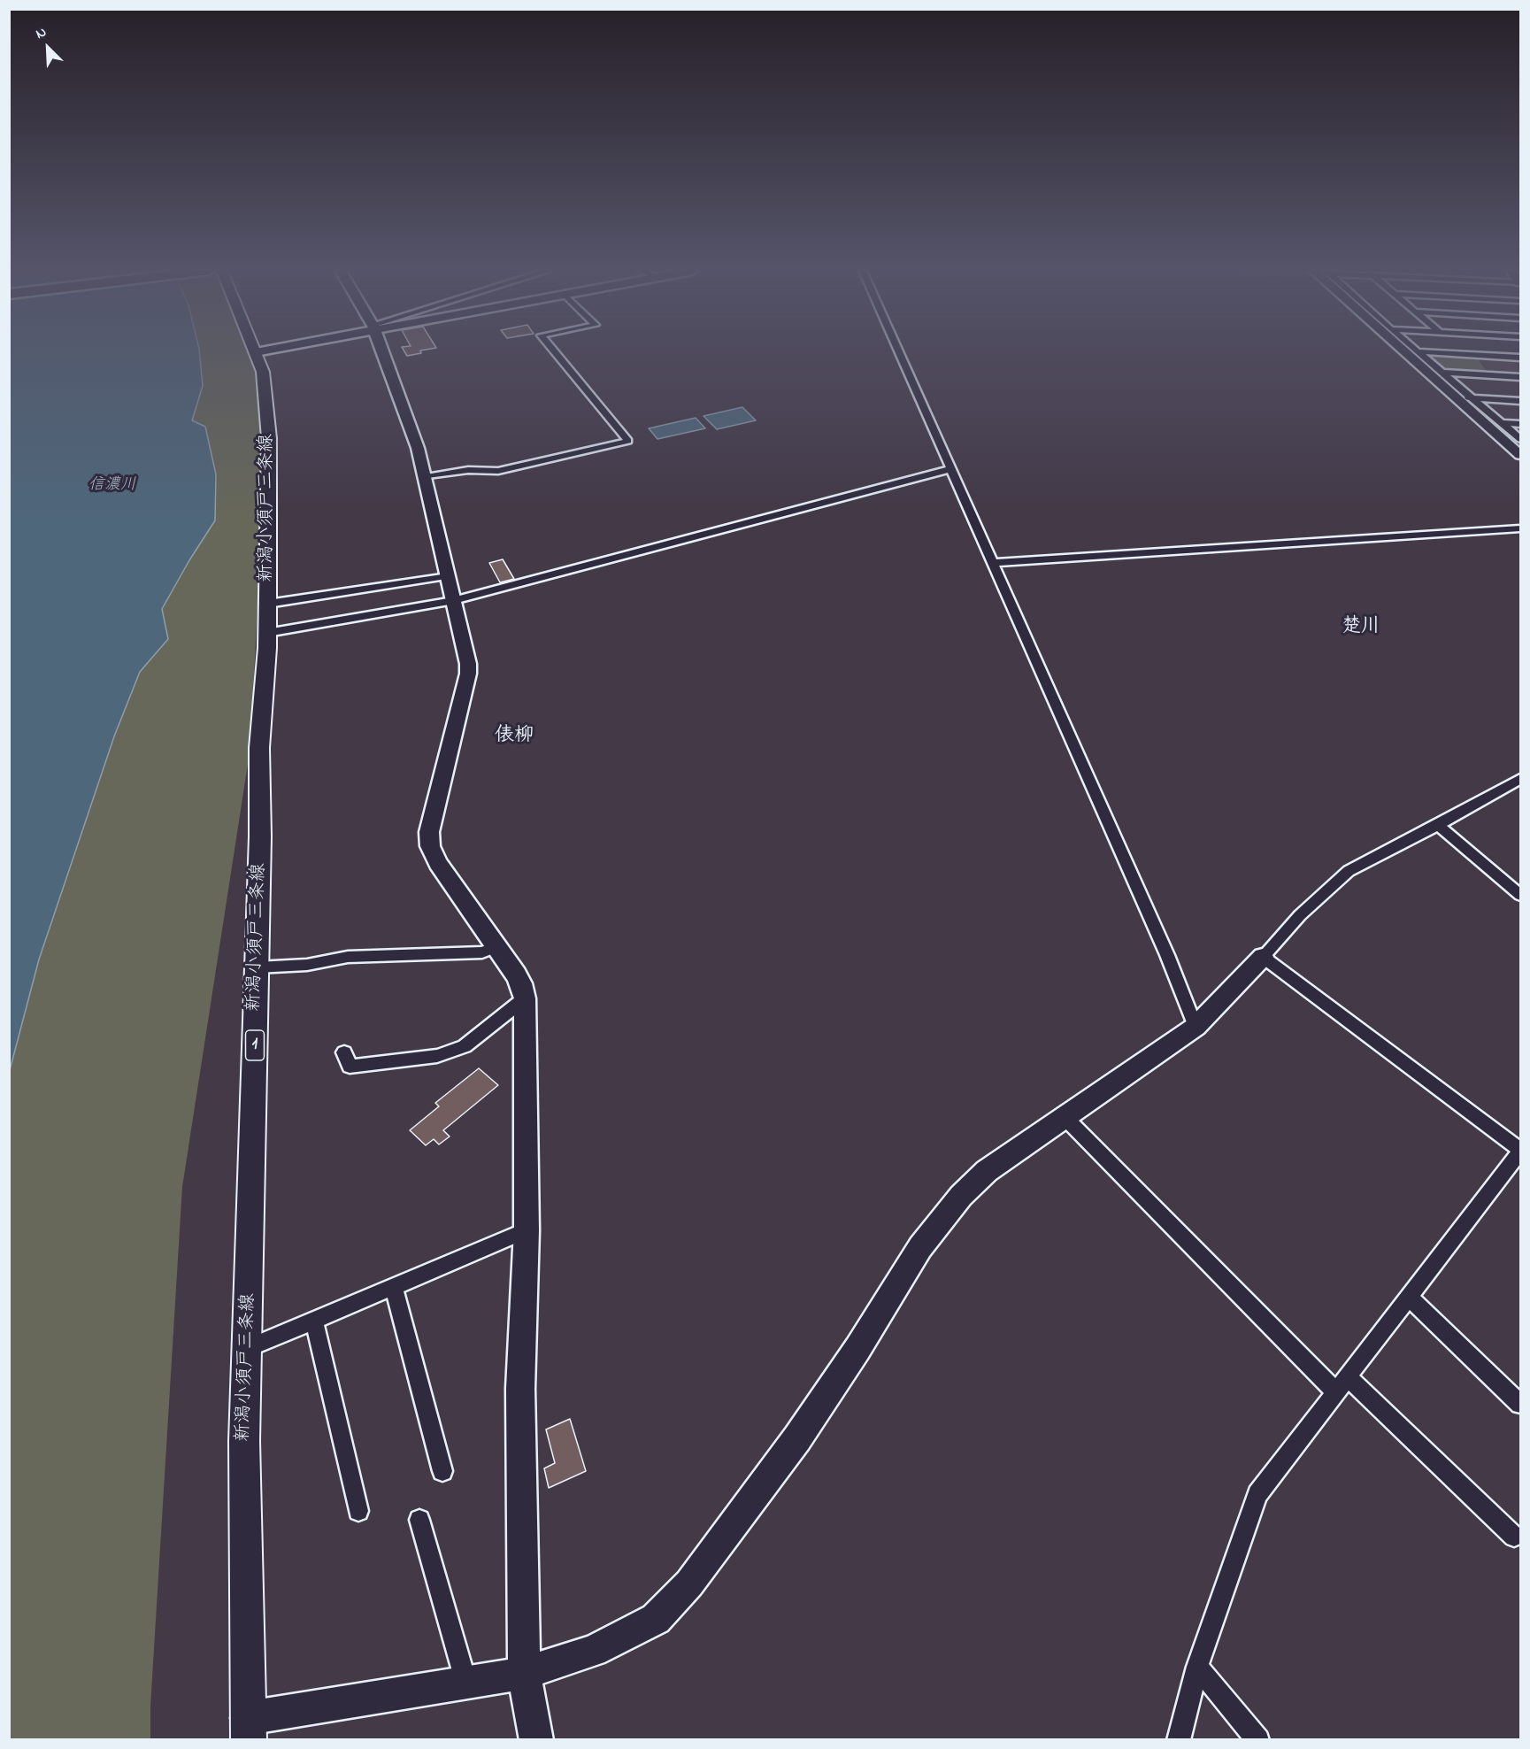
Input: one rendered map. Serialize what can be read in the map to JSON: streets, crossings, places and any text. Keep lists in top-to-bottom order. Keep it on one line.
{"streets":{"main road":["新潟小須戸三条線","1"]},"districts":["楚川","俵柳"],"water":["信濃川"],"north":"top left"}
